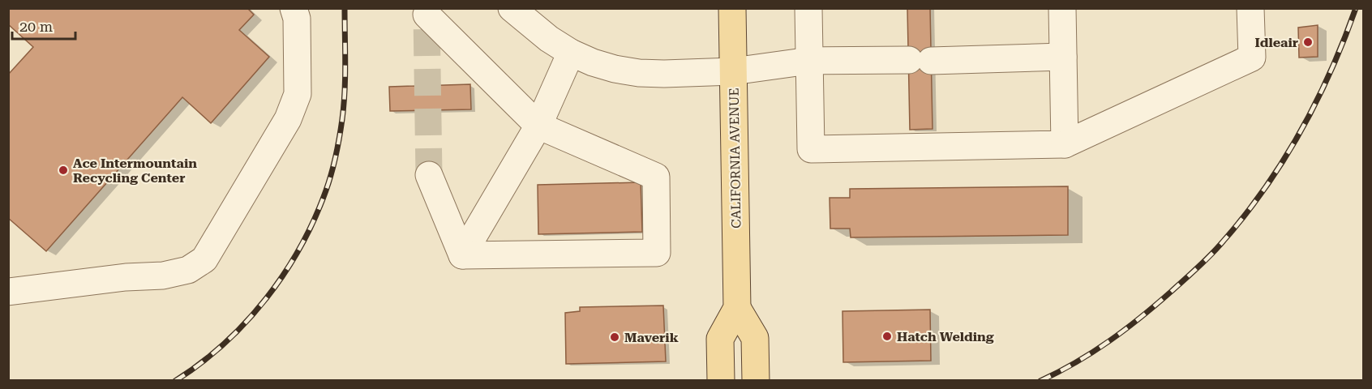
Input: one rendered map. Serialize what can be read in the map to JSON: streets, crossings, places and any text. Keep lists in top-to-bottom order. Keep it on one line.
{"streets":{"main road":["CALIFORNIA AVENUE"]},"places":["Idleair","Ace Intermountain Recycling Center","Hatch Welding","Maverik"],"scale_bar":"20 m"}
